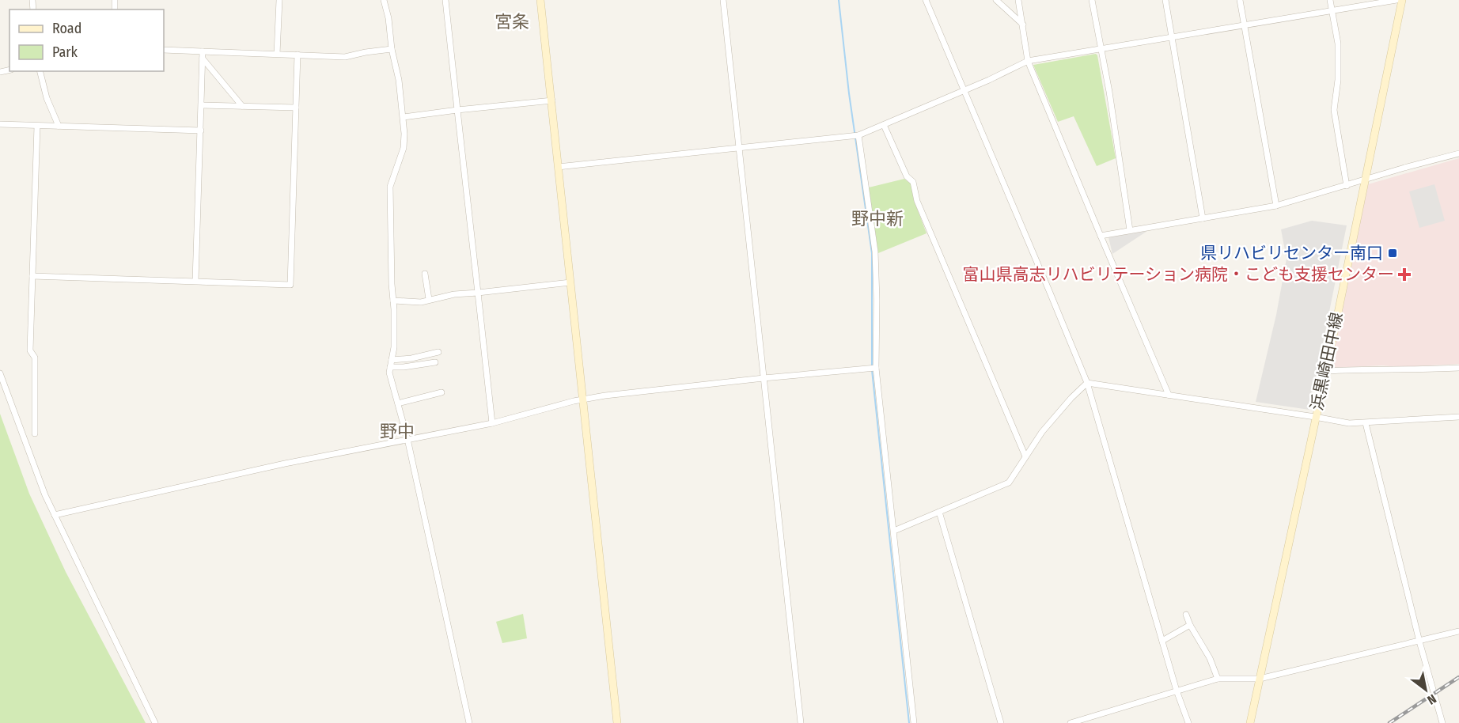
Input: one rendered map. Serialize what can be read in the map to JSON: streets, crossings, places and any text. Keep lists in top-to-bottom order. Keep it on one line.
{"streets":{"main road":["浜黒崎田中線"]},"districts":["宮条","野中新","野中"],"places":{"transit":["県リハビリセンター南口"],"health":["富山県高志リハビリテーション病院・こども支援センター"]},"legend":["Road","Park"],"north":"bottom right"}
